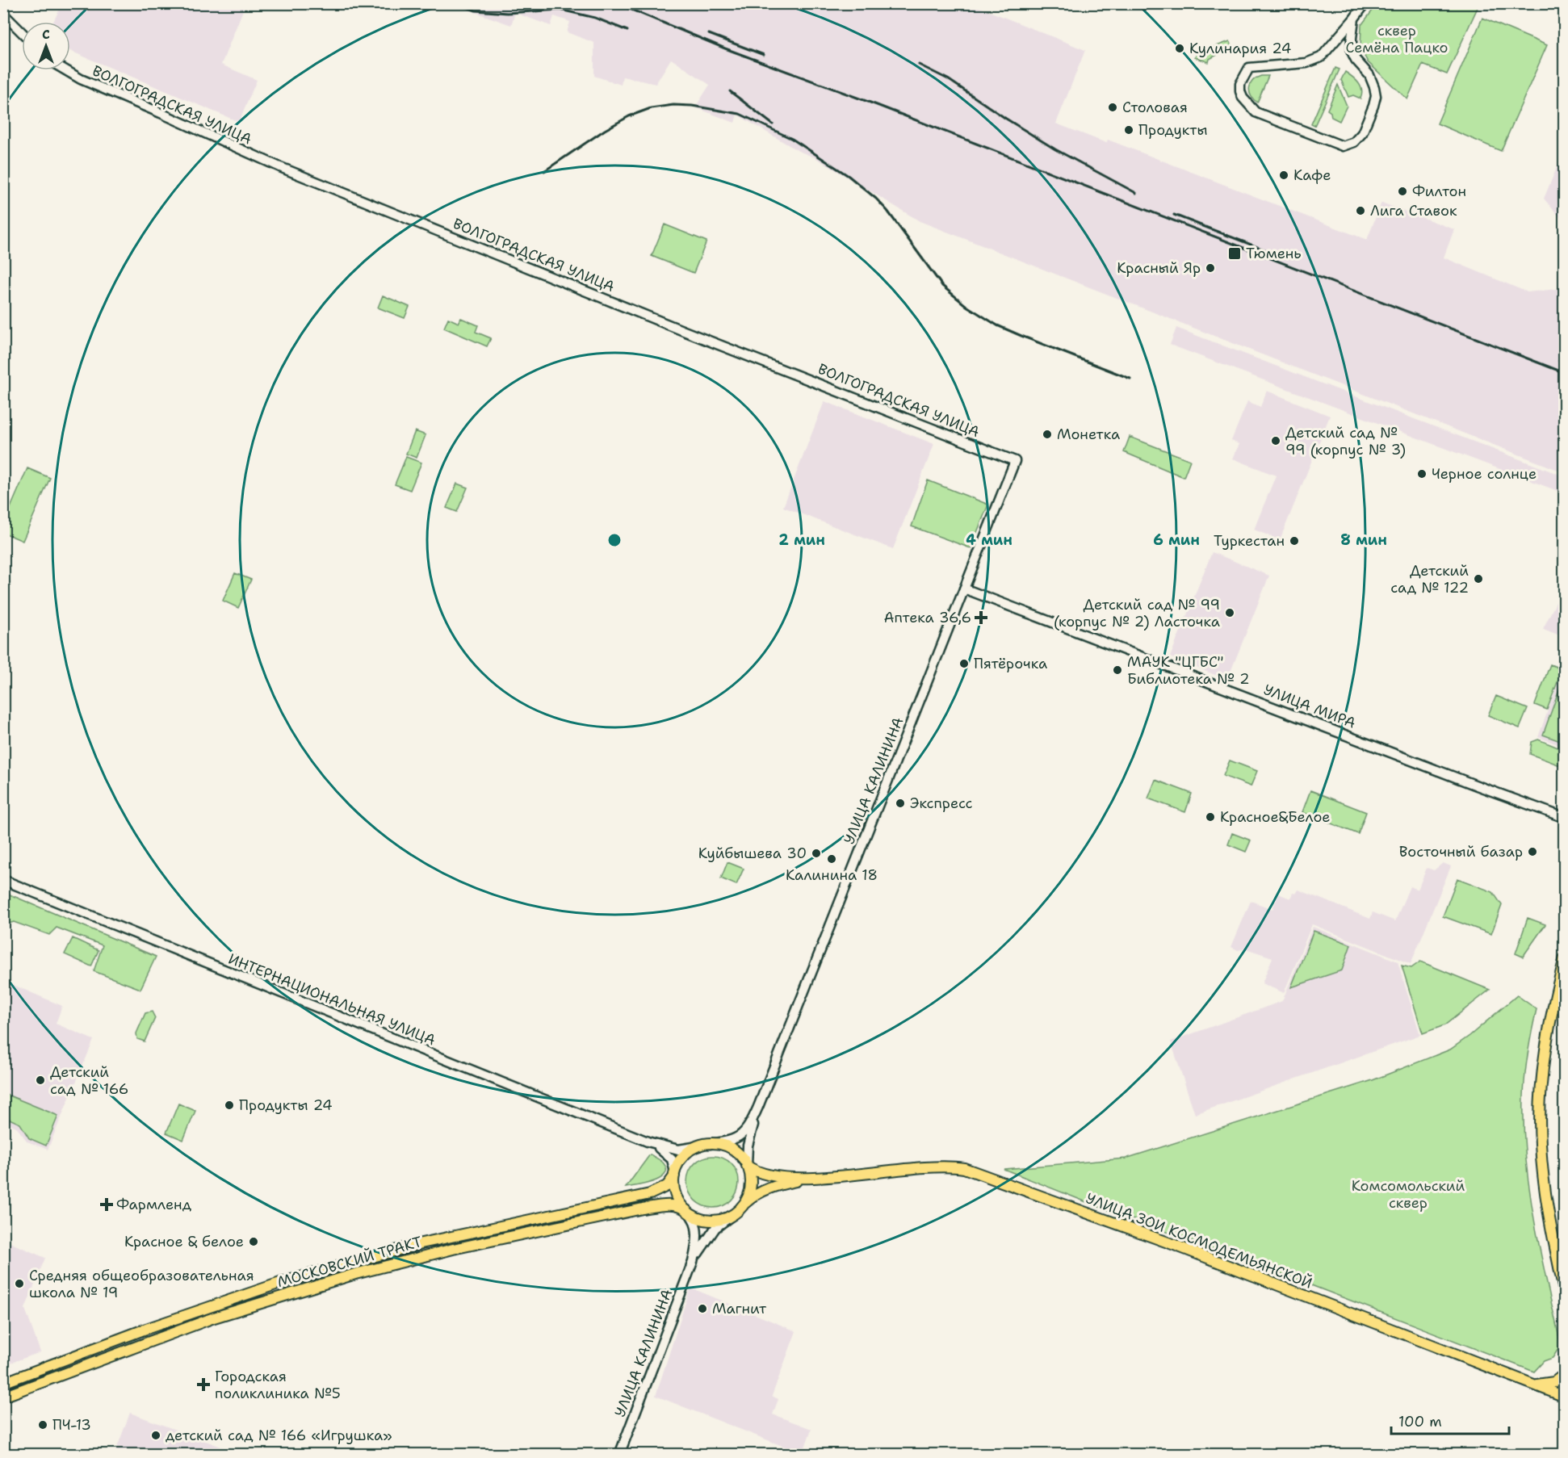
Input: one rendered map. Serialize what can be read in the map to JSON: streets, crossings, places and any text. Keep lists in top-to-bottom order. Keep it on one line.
{"streets":{"main road":["УЛИЦА ЗОИ КОСМОДЕМЬЯНСКОЙ","МОСКОВСКИЙ ТРАКТ"],"street":["ВОЛГОГРАДСКАЯ УЛИЦА","УЛИЦА МИРА","УЛИЦА КАЛИНИНА","ИНТЕРНАЦИОНАЛЬНАЯ УЛИЦА"]},"crossings":[["ВОЛГОГРАДСКАЯ УЛИЦА","УЛИЦА КАЛИНИНА"],["УЛИЦА МИРА","УЛИЦА КАЛИНИНА"],["УЛИЦА КАЛИНИНА","ИНТЕРНАЦИОНАЛЬНАЯ УЛИЦА"],["УЛИЦА КАЛИНИНА","УЛИЦА ЗОИ КОСМОДЕМЬЯНСКОЙ"],["УЛИЦА КАЛИНИНА","МОСКОВСКИЙ ТРАКТ"],["ИНТЕРНАЦИОНАЛЬНАЯ УЛИЦА","УЛИЦА ЗОИ КОСМОДЕМЬЯНСКОЙ"],["ИНТЕРНАЦИОНАЛЬНАЯ УЛИЦА","МОСКОВСКИЙ ТРАКТ"],["УЛИЦА ЗОИ КОСМОДЕМЬЯНСКОЙ","МОСКОВСКИЙ ТРАКТ"]],"parks":["сквер Семёна Пацко","Комсомольский сквер"],"places":{"other":["Кулинария 24","Столовая","Продукты","Кафе","Филтон","Лига Ставок","Красный Яр","Монетка","Детский сад № 99 (корпус № 3)","Черное солнце","Туркестан","Детский сад № 122","Детский сад № 99 (корпус № 2) Ласточка","Пятёрочка","МАУК \"ЦГБС\" Библиотека № 2","Экспресс","Красное&Белое","Восточный базар","Куйбышева 30","Калинина 18","Детский сад № 166","Продукты 24","Красное & белое","Средняя общеобразовательная школа № 19","Магнит","ПЧ-13","детский сад № 166 «Игрушка»"],"transit":["Тюмень"],"health":["Аптека 36,6","Фармленд","Городская поликлиника №5"]},"scale_bar":"100 m","north":"top","rings":["2 мин","4 мин","6 мин","8 мин"]}
